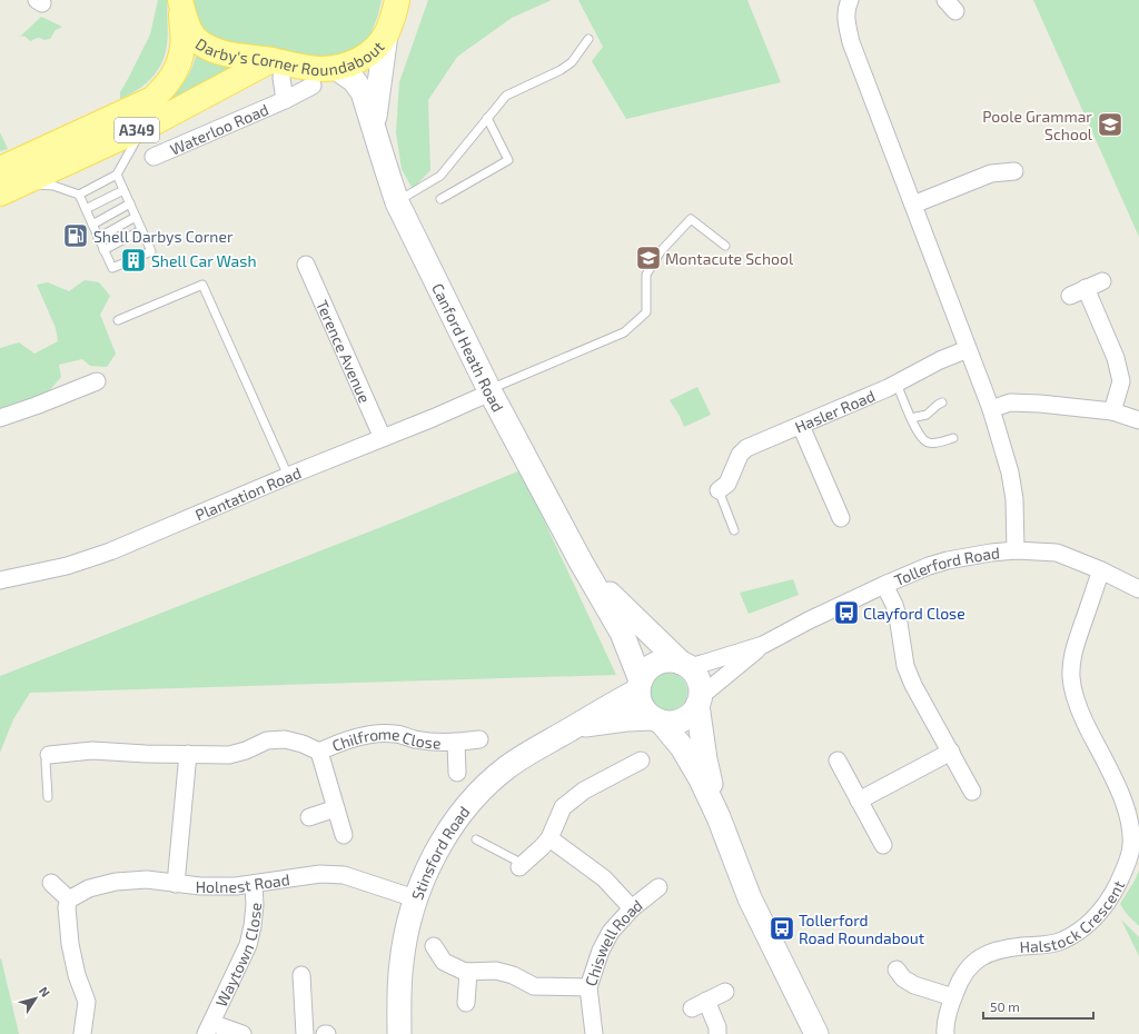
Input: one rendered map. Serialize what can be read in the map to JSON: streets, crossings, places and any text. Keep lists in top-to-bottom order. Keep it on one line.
{"streets":{"main road":["Darby's Corner Roundabout","Waterloo Road","A349","Canford Heath Road","Stinsford Road"],"street":["Terence Avenue","Hasler Road","Plantation Road","Tollerford Road","Chilfrome Close","Holnest Road","Halstock Crescent","Chiswell Road","Waytown Close"]},"crossings":[["Darby's Corner Roundabout","Waterloo Road"],["Darby's Corner Roundabout","A349"],["Darby's Corner Roundabout","Canford Heath Road"],["Canford Heath Road","Plantation Road"],["Canford Heath Road","Tollerford Road"],["Canford Heath Road","Stinsford Road"],["Terence Avenue","Plantation Road"],["Tollerford Road","Stinsford Road"],["Tollerford Road","Halstock Crescent"],["Stinsford Road","Holnest Road"],["Holnest Road","Waytown Close"]],"places":{"school or university":["Poole Grammar School","Montacute School"],"fuel station":["Shell Darbys Corner"],"building":["Shell Car Wash"],"bus stop":["Clayford Close","Tollerford Road Roundabout"]},"scale_bar":"50 m","north":"top right"}
